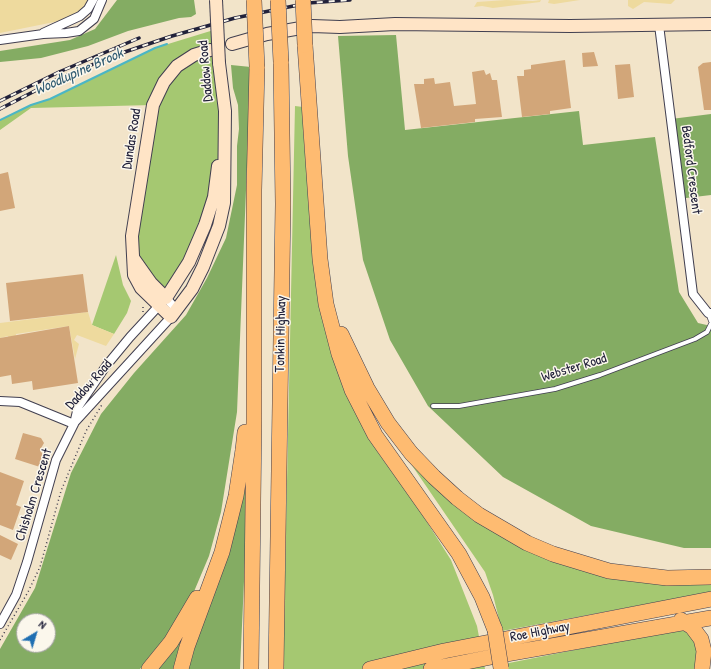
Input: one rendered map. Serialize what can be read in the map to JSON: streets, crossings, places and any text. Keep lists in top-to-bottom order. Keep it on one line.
{"streets":{"highway":["Tonkin Highway","Roe Highway"],"main road":["Daddow Road","Dundas Road"],"street":["Bedford Crescent","Chisholm Crescent"],"lane":["Webster Road"]},"crossings":[["Daddow Road","Dundas Road"],["Daddow Road","Chisholm Crescent"],["Bedford Crescent","Webster Road"]],"water":["Woodlupine Brook"],"north":"top right"}
